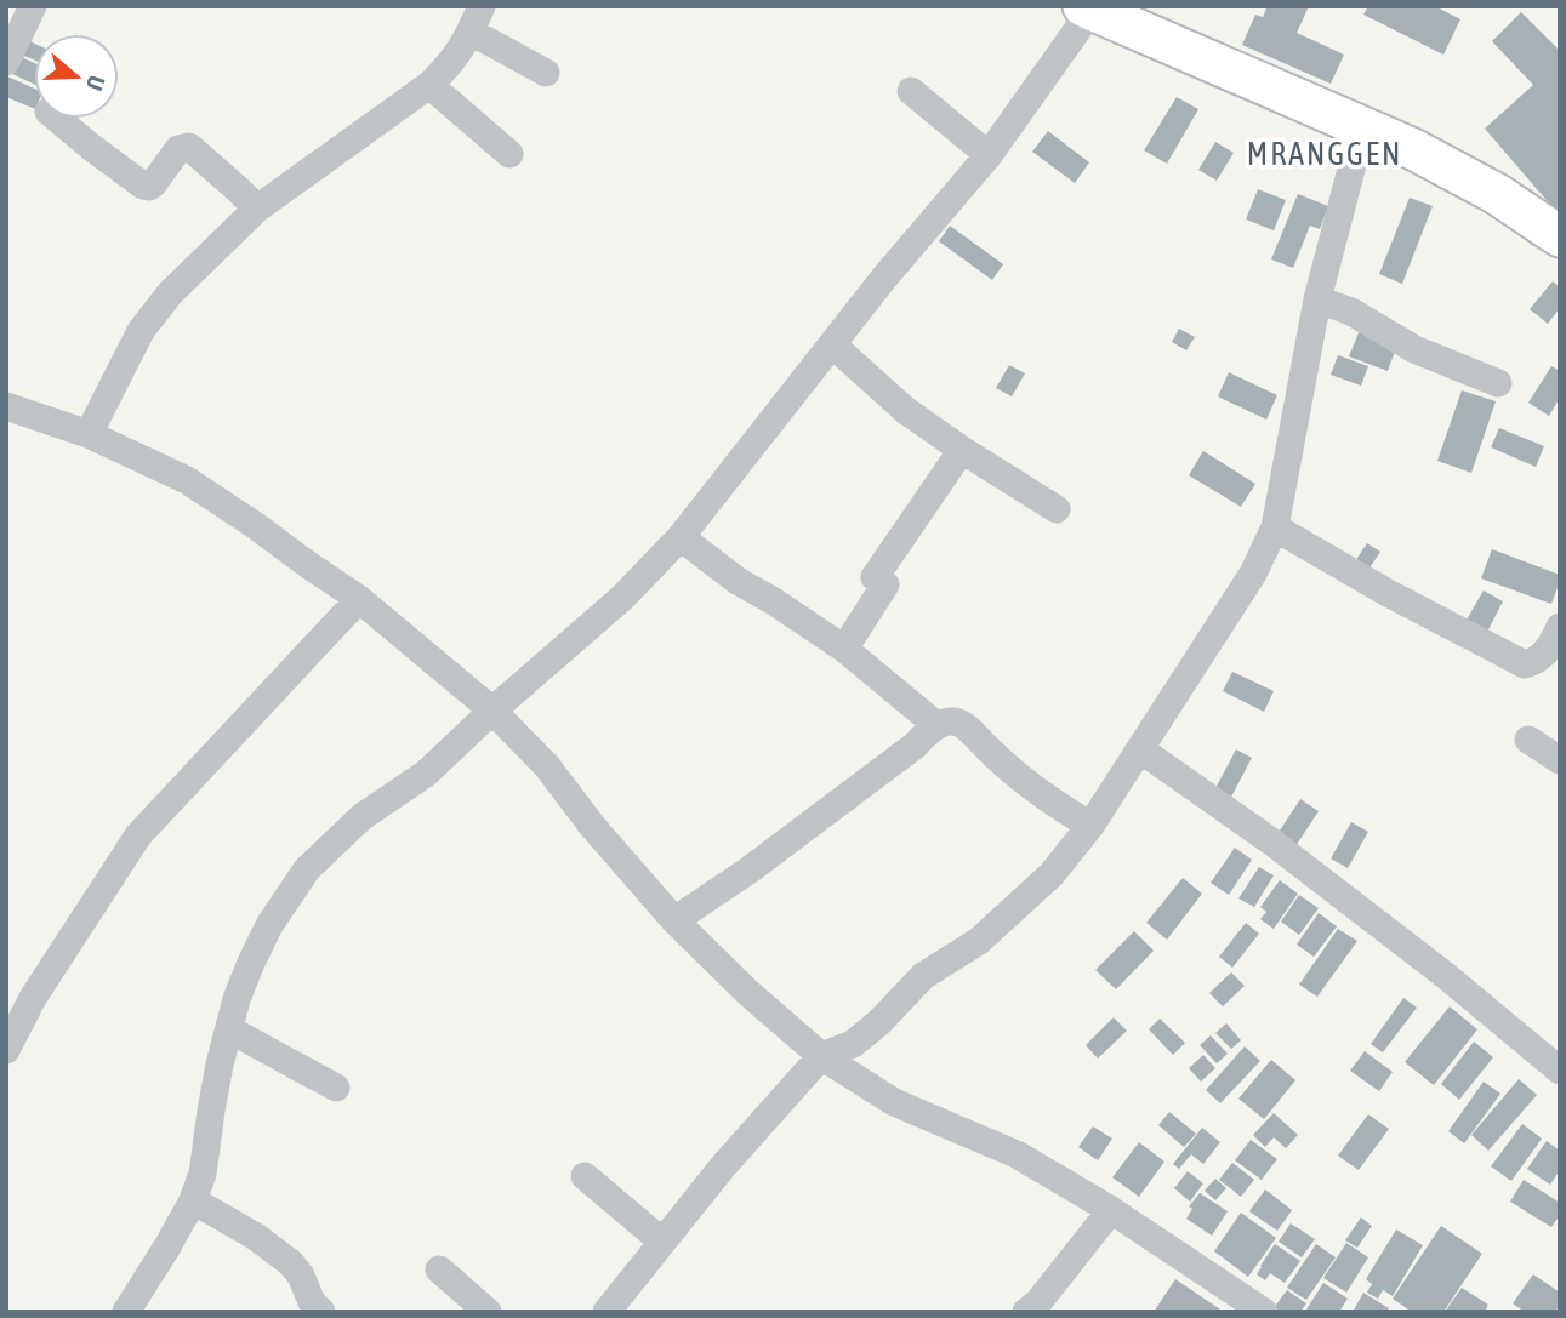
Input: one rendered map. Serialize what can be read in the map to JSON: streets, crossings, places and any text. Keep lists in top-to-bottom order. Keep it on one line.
{"districts":["MRANGGEN"],"north":"right"}
